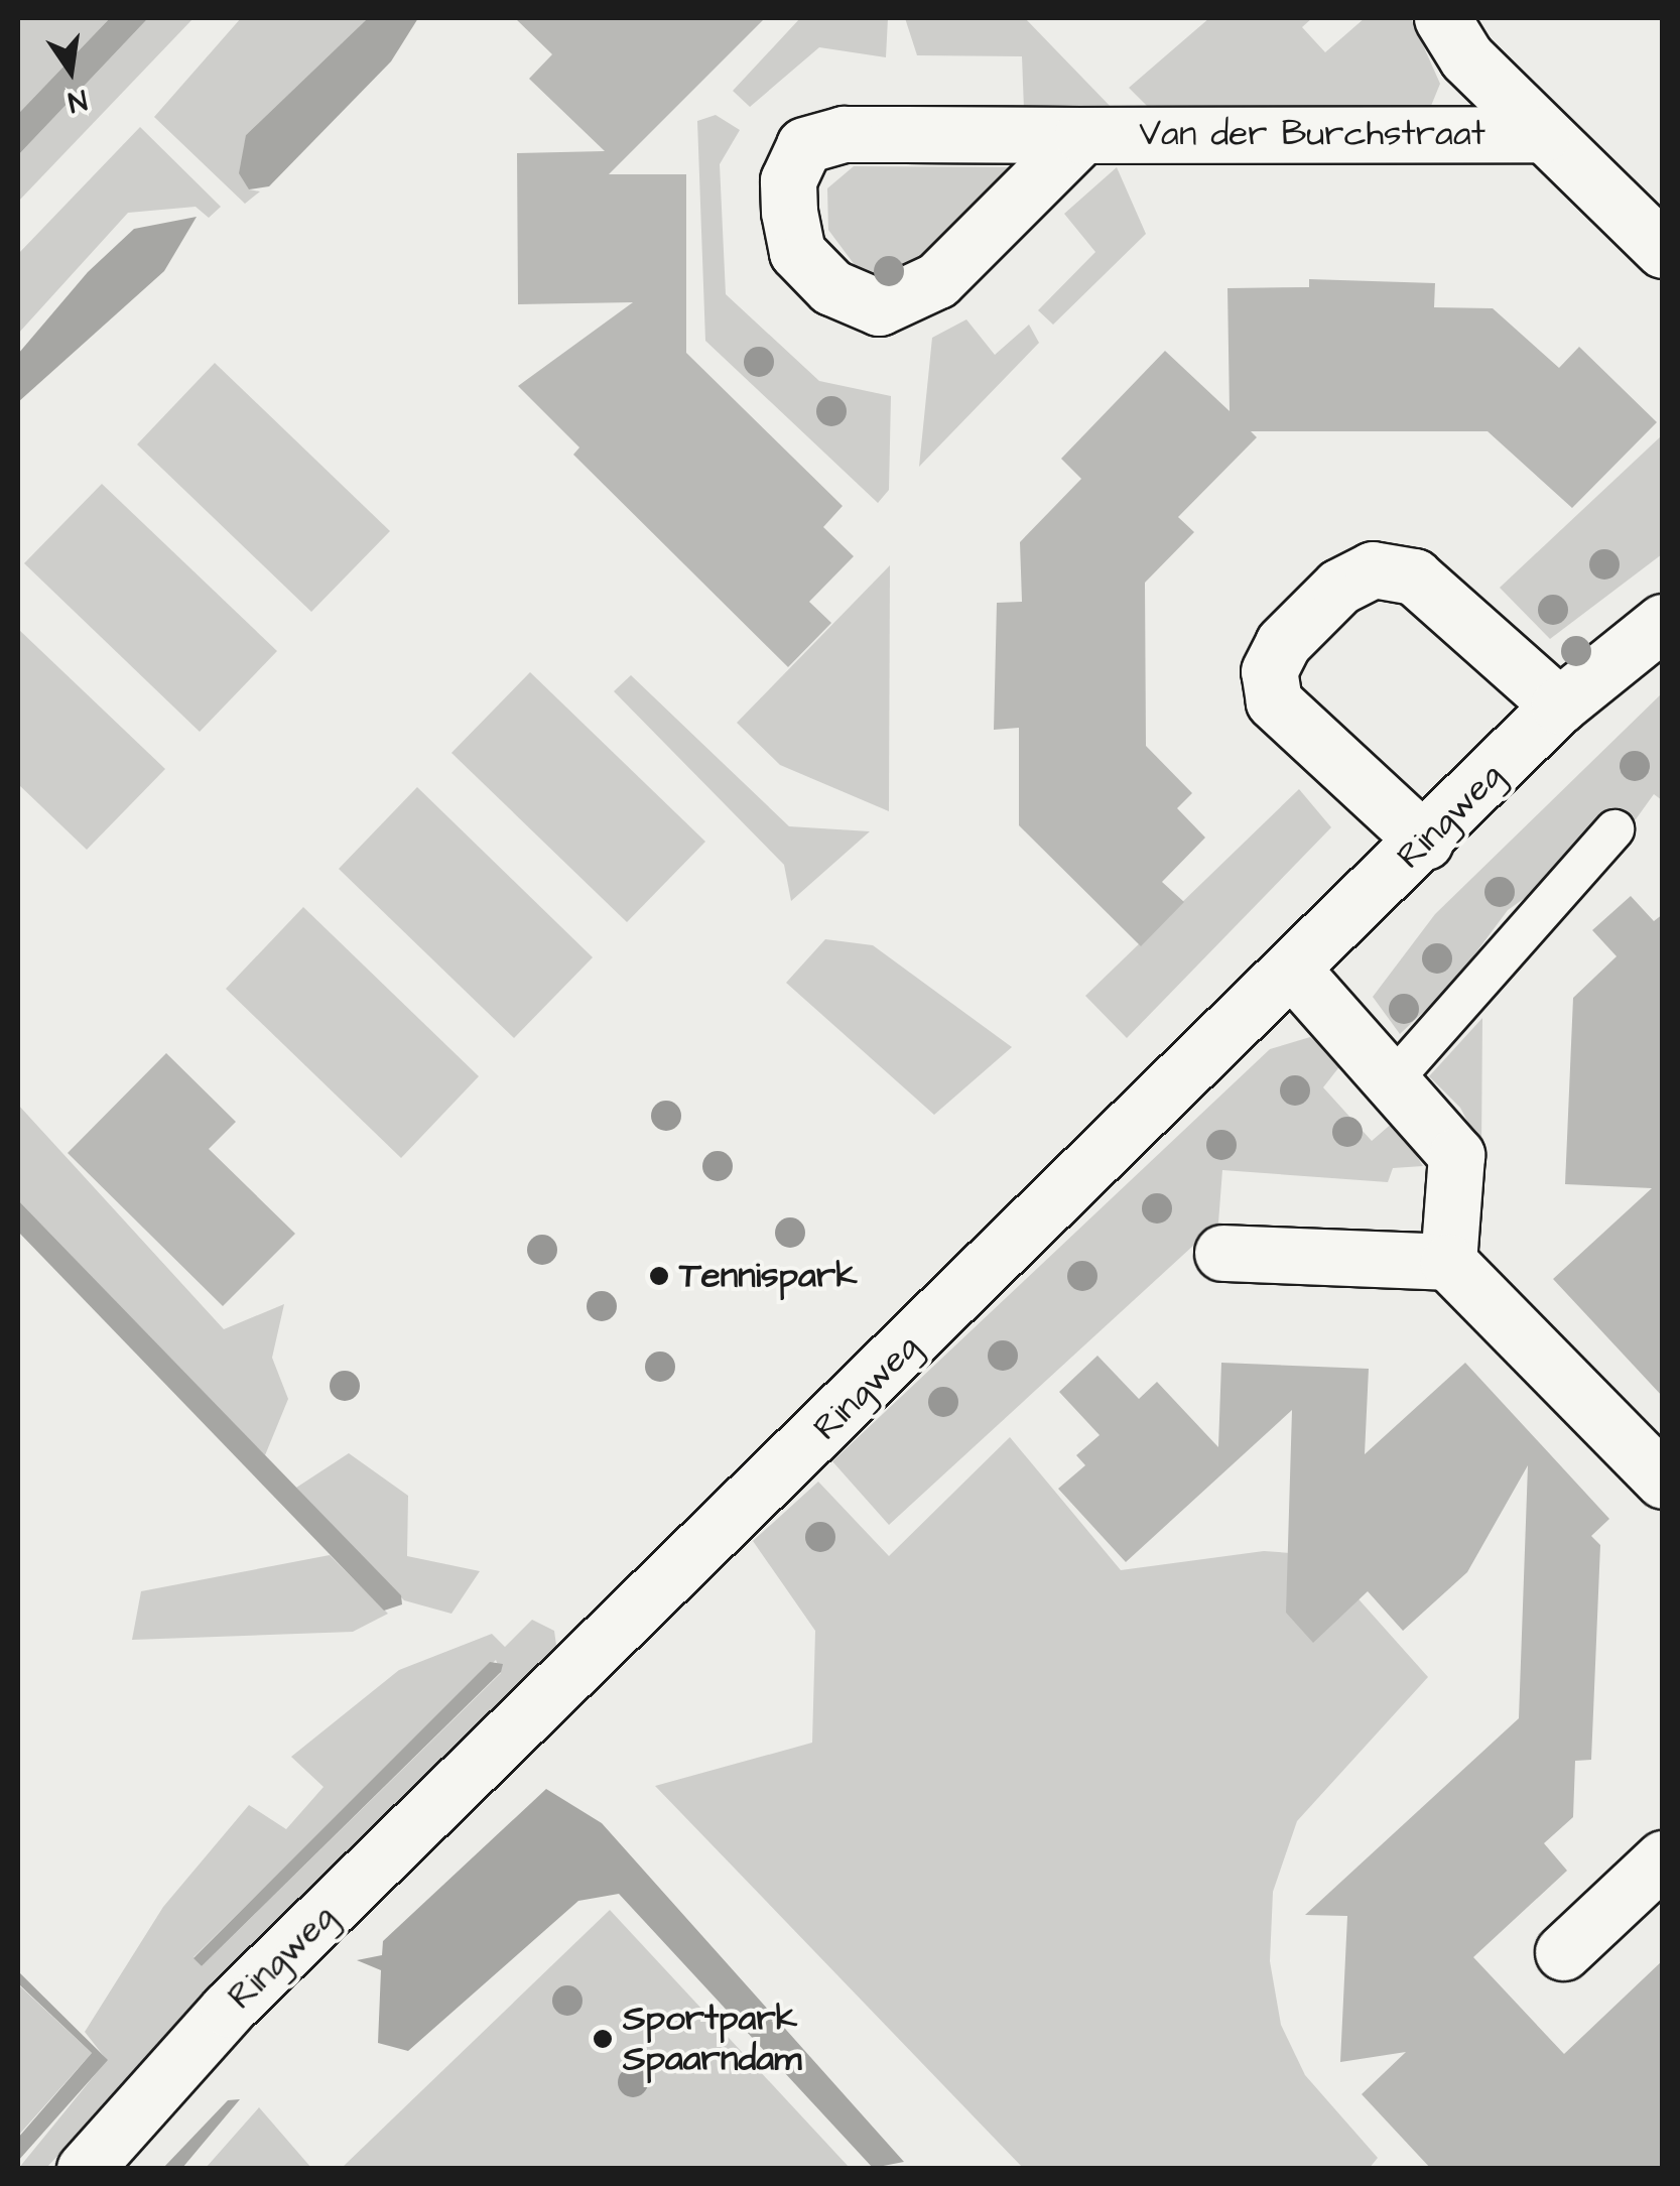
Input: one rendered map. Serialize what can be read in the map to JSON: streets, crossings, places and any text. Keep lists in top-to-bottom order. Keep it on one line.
{"streets":{"street":["Van der Burchstraat","Ringweg"]},"places":["Tennispark","Sportpark Spaarndam"],"north":"bottom"}
